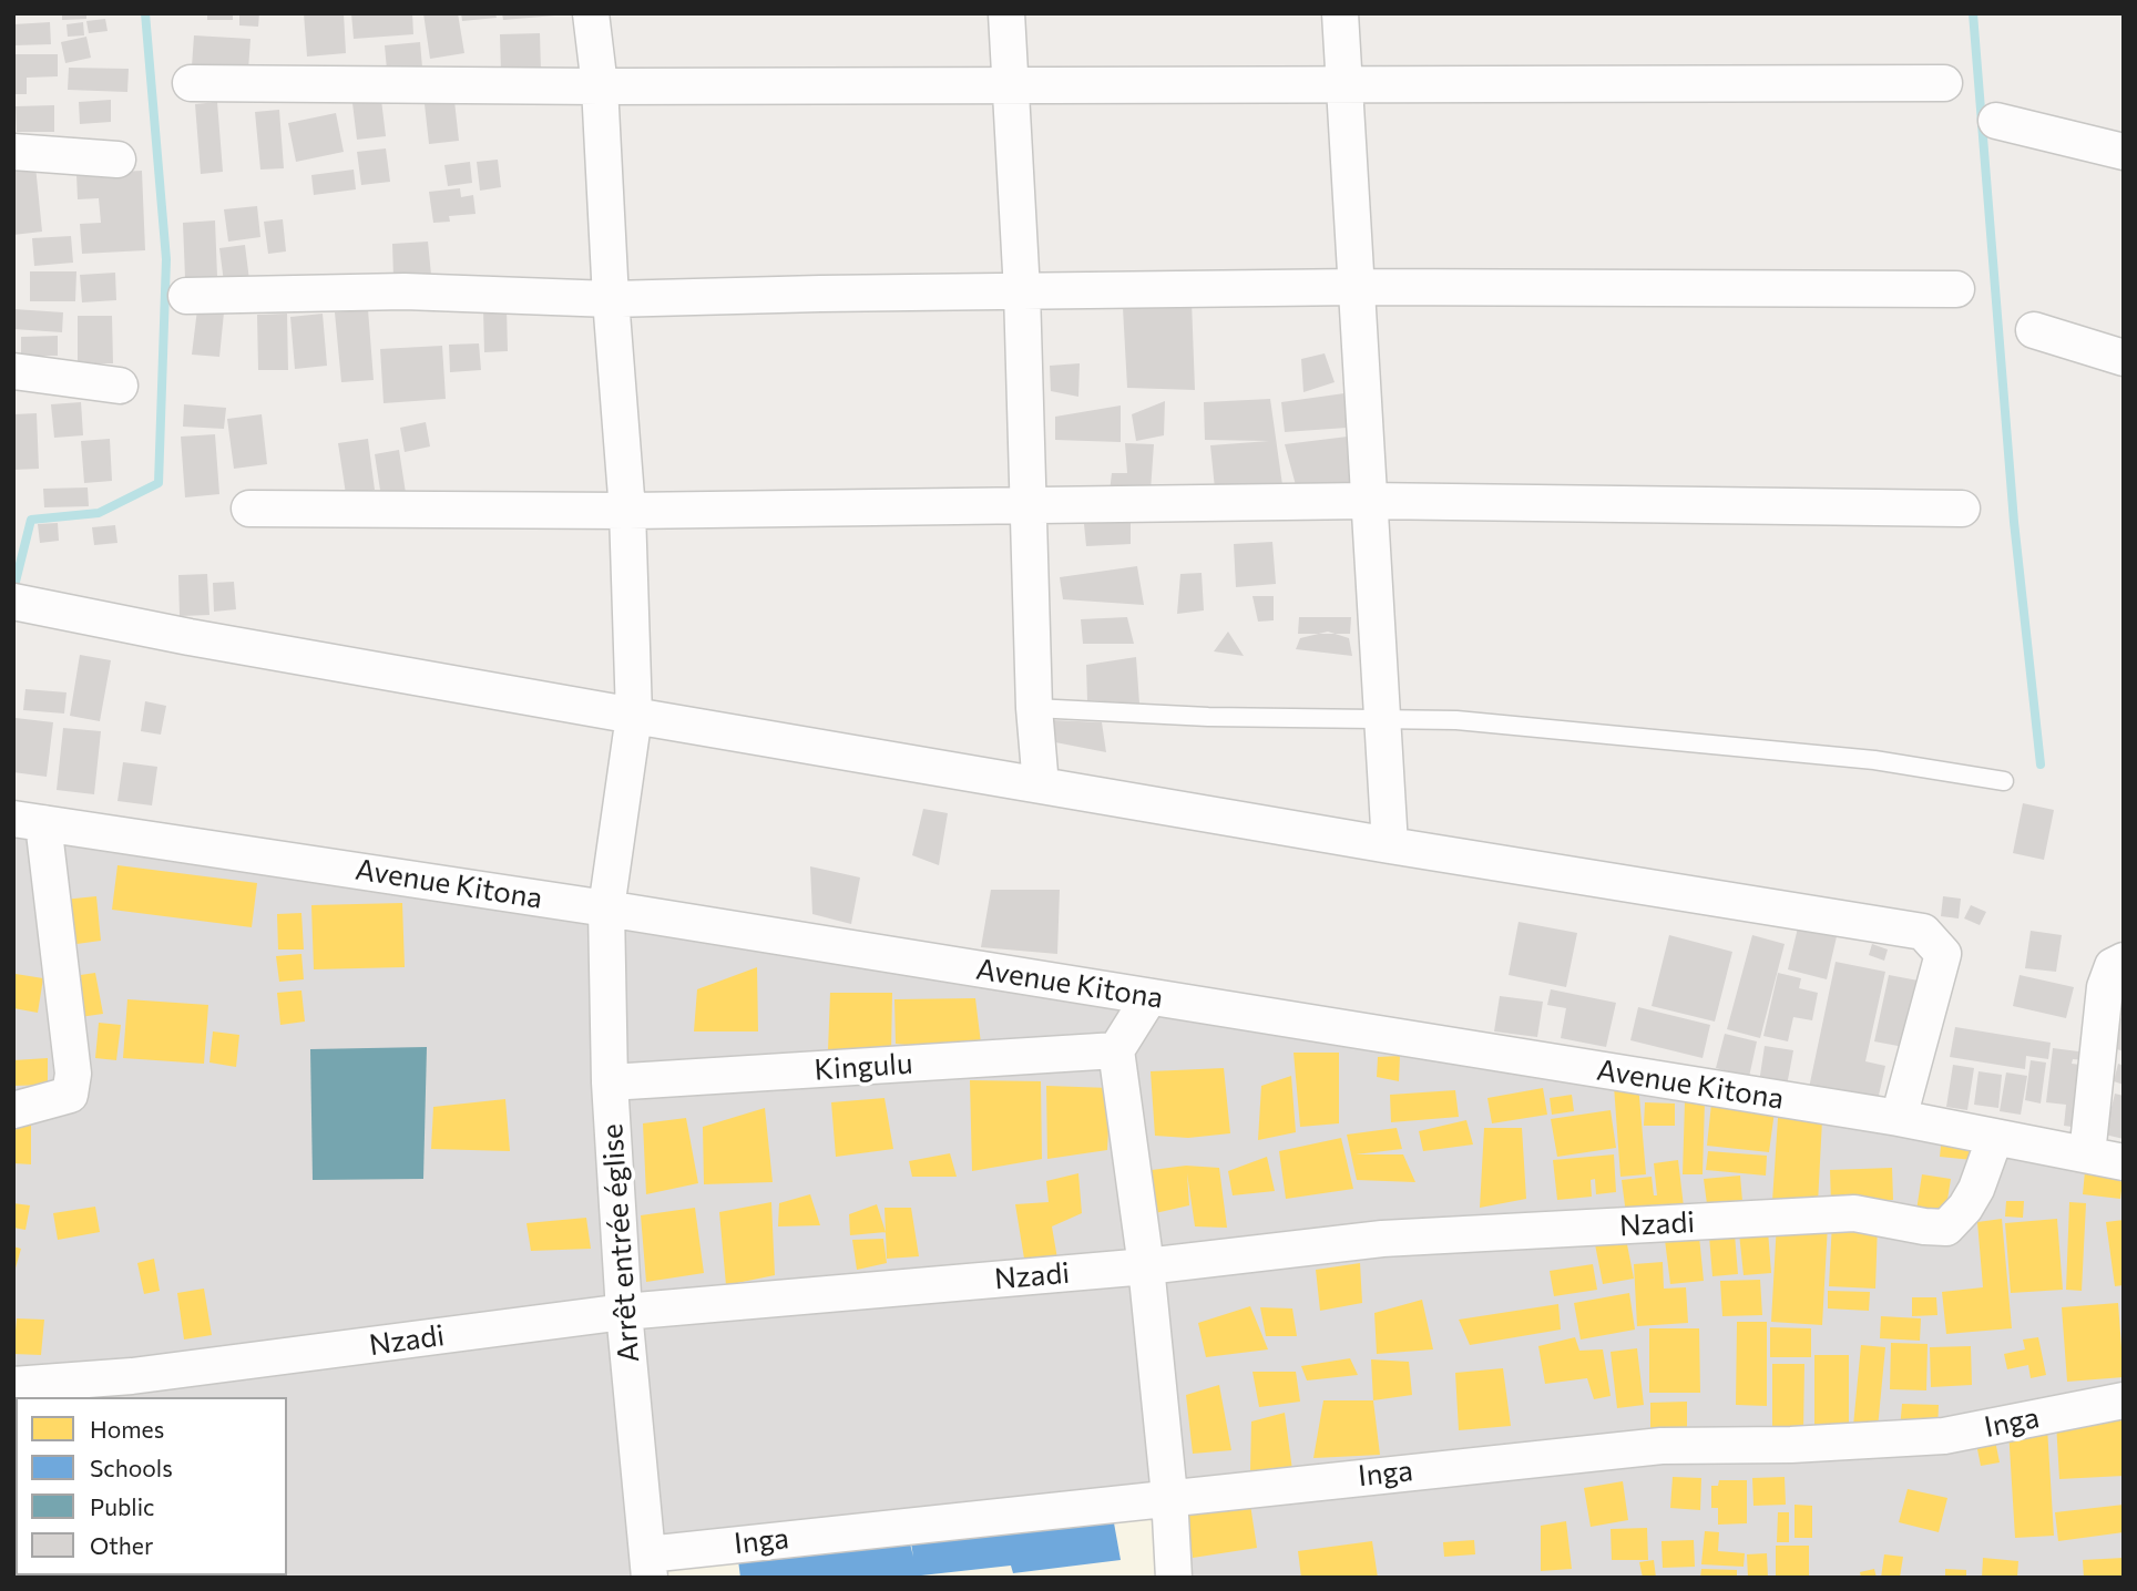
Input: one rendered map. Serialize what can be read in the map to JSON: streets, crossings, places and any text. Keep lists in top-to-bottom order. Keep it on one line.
{"streets":{"street":["Avenue Kitona","Kingulu","Nzadi","Arrêt entrée église","Inga"]},"crossings":[["Avenue Kitona","Nzadi"],["Avenue Kitona","Arrêt entrée église"],["Kingulu","Arrêt entrée église"],["Nzadi","Arrêt entrée église"],["Arrêt entrée église","Inga"]],"legend":["Homes","Schools","Public","Other"]}
